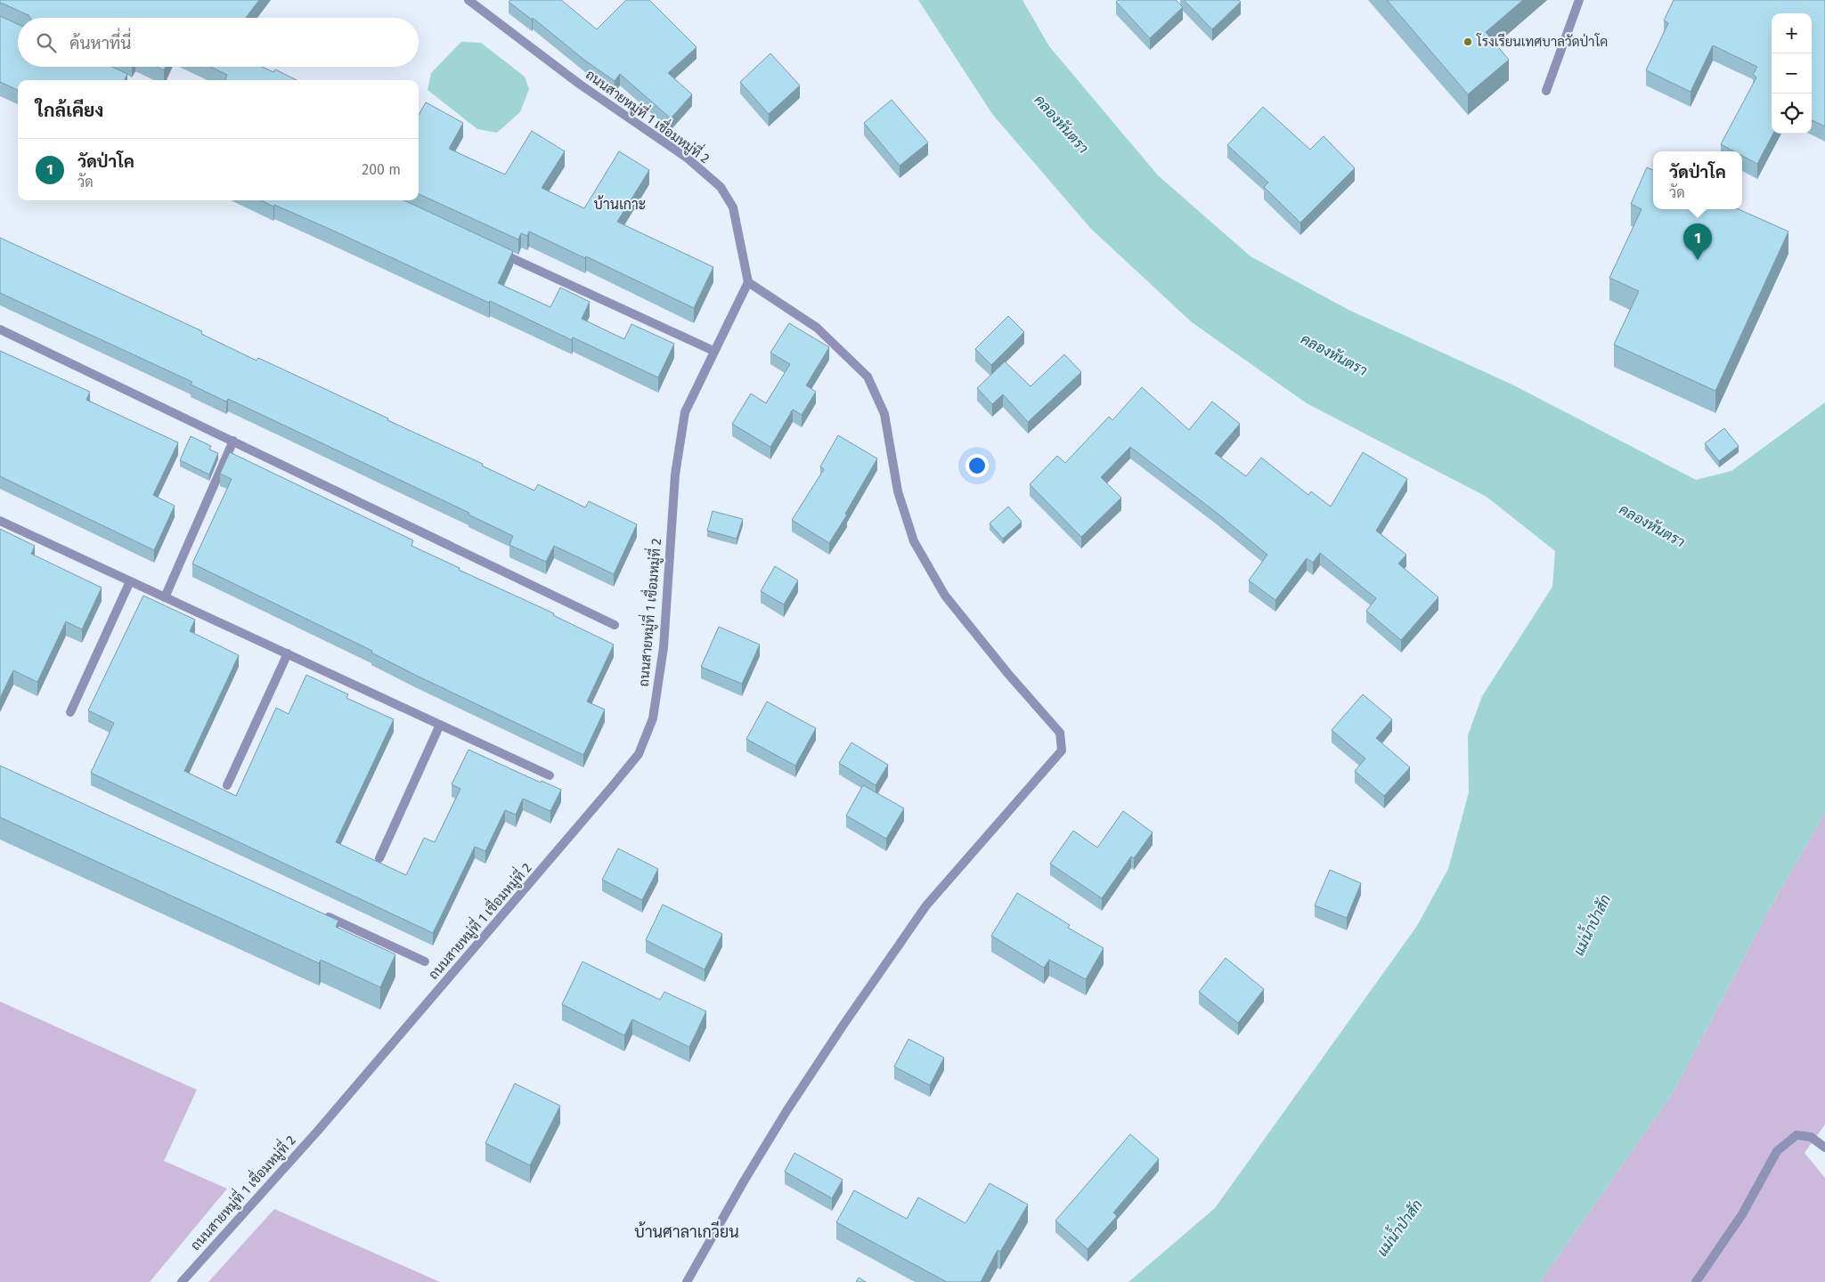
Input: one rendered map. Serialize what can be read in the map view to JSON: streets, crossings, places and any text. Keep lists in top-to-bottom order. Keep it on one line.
{"streets":{"street":["ถนนสายหมู่ที่ 1 เชื่อมหมู่ที่ 2"]},"districts":["บ้านเกาะ","บ้านศาลาเกวียน"],"water":["คลองหันตรา","แม่น้ำป่าสัก"],"places":["โรงเรียนเทศบาลวัดป่าโค"],"page":{"map_buttons":["+","−"],"search":"ค้นหาที่นี่","heading":"ใกล้เคียง","list":[{"mark":"1","name":"วัดป่าโค","note":"วัด","value":"200 m"}],"popup":["วัดป่าโค","วัด"],"pins":"1"}}
